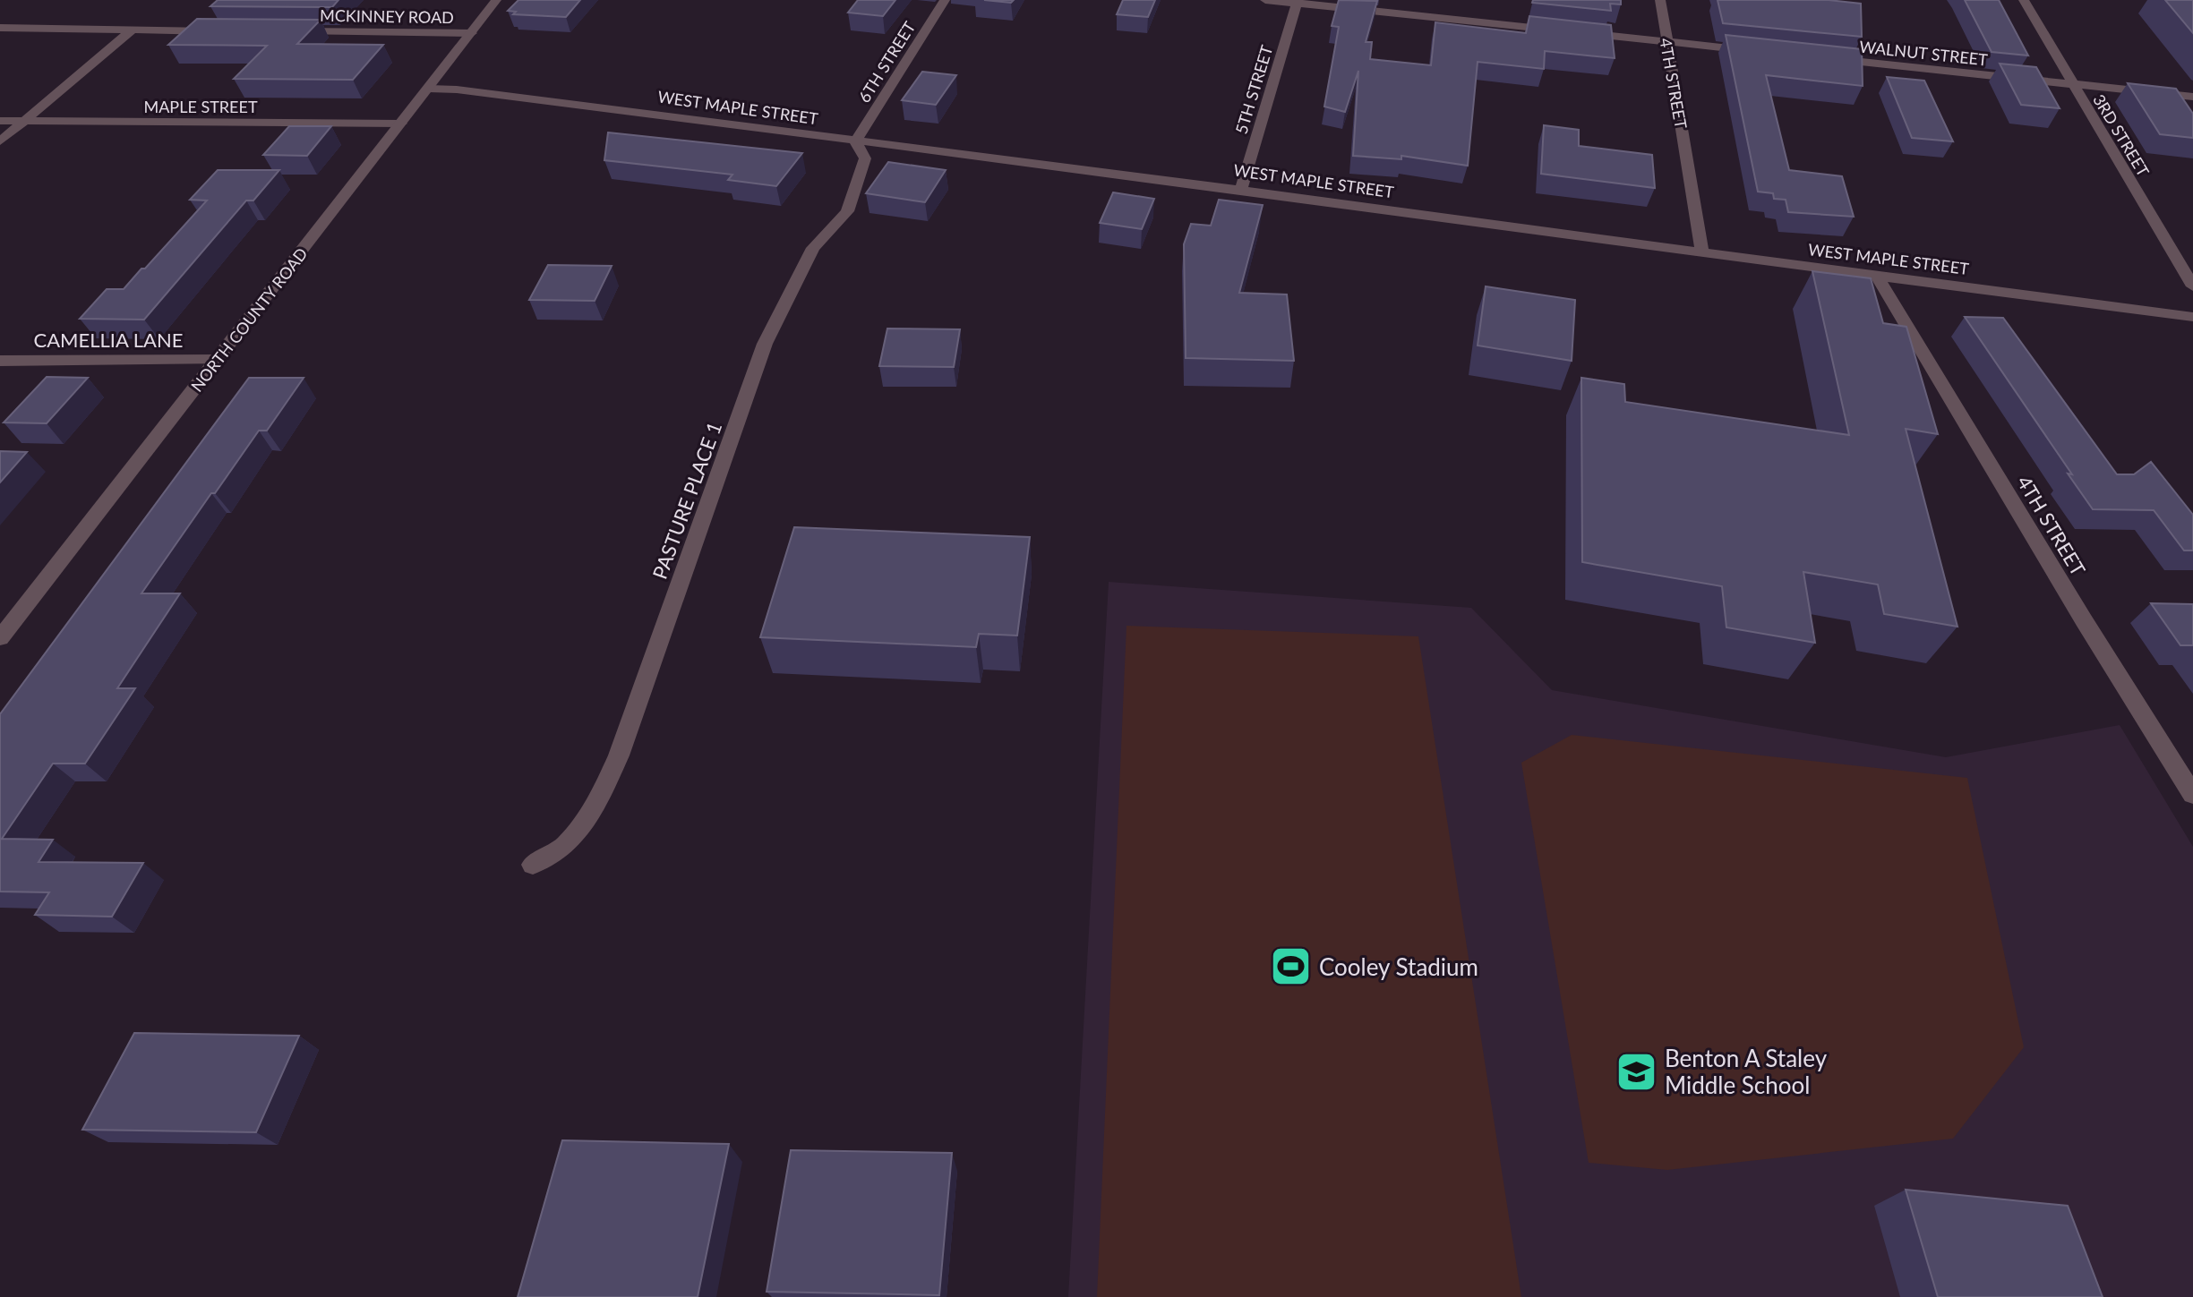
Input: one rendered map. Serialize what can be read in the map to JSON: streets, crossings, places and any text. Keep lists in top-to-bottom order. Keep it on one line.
{"streets":{"street":["MCKINNEY ROAD","WALNUT STREET","6TH STREET","4TH STREET","5TH STREET","MAPLE STREET","WEST MAPLE STREET","3RD STREET","NORTH COUNTY ROAD","CAMELLIA LANE","PASTURE PLACE 1"]},"crossings":[["MCKINNEY ROAD","NORTH COUNTY ROAD"],["WALNUT STREET","3RD STREET"],["6TH STREET","WEST MAPLE STREET"],["6TH STREET","PASTURE PLACE 1"],["4TH STREET","WEST MAPLE STREET"],["5TH STREET","WEST MAPLE STREET"],["MAPLE STREET","NORTH COUNTY ROAD"],["WEST MAPLE STREET","NORTH COUNTY ROAD"],["WEST MAPLE STREET","PASTURE PLACE 1"],["NORTH COUNTY ROAD","CAMELLIA LANE"]],"places":{"sports":["Cooley Stadium"],"school or university":["Benton A Staley Middle School"]}}
